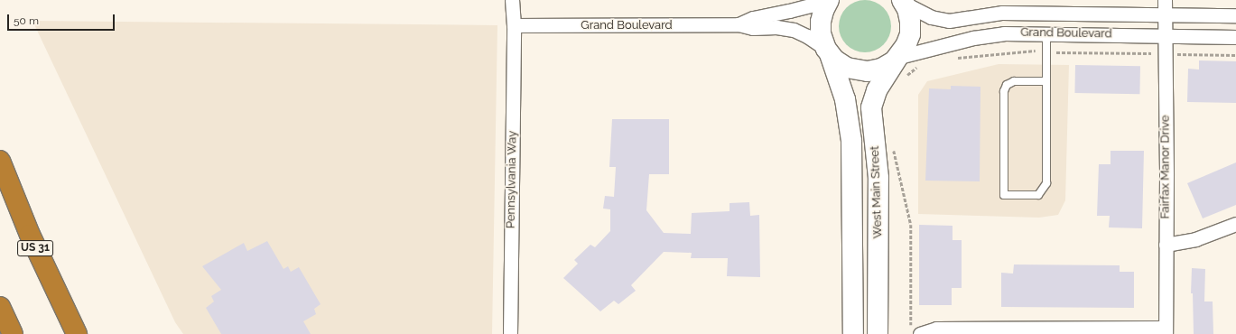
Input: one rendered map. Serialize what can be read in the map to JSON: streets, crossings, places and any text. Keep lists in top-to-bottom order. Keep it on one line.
{"streets":{"highway":["US 31"],"main road":["West Main Street"],"street":["Grand Boulevard","Fairfax Manor Drive","Pennsylvania Way"]},"crossings":[["Grand Boulevard","Fairfax Manor Drive"],["Grand Boulevard","Pennsylvania Way"],["Grand Boulevard","West Main Street"]],"scale_bar":"50 m"}
